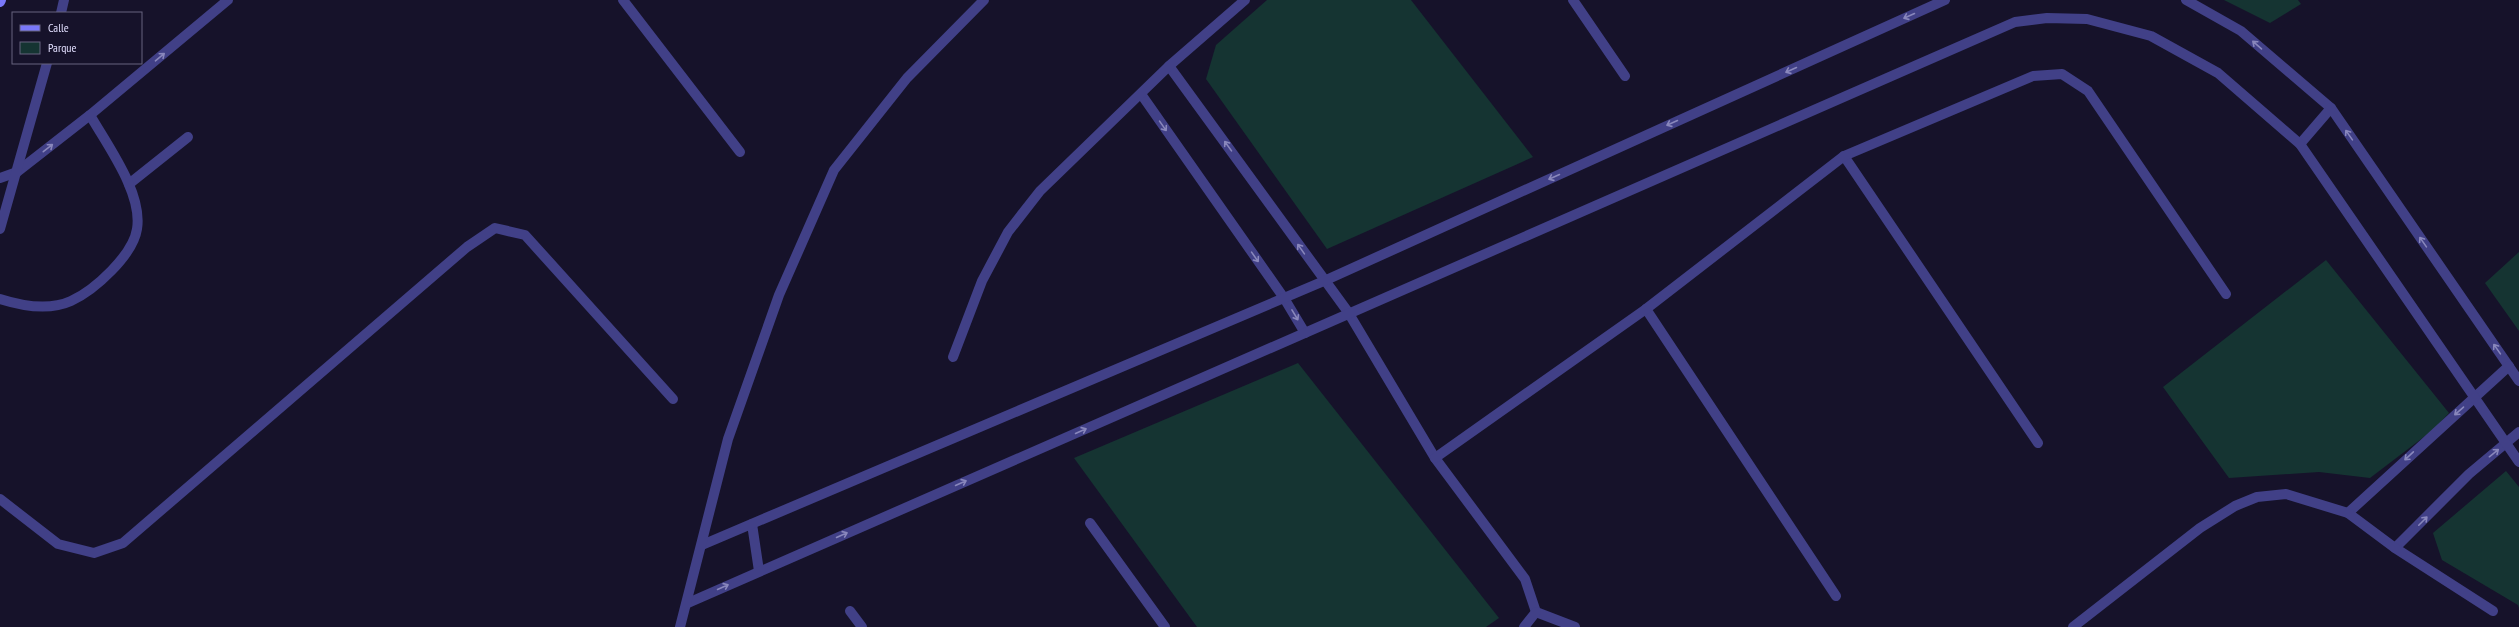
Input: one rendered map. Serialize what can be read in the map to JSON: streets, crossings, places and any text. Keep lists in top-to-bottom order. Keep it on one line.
{"legend":["Calle","Parque"]}
